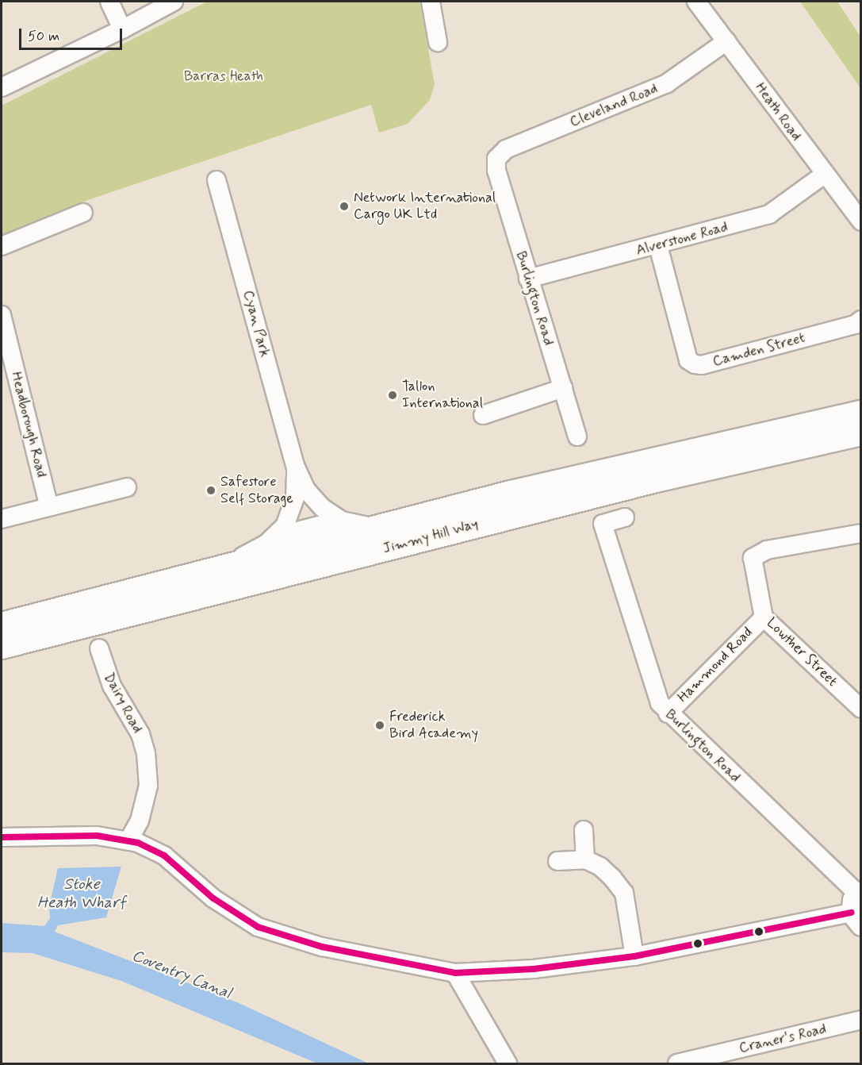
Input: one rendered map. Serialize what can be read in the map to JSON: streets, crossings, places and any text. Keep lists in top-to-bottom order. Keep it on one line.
{"streets":{"highway":["Jimmy Hill Way"],"street":["Cleveland Road","Heath Road","Alverstone Road","Burlington Road","Cyan Park","Camden Street","Headborough Road","Lowther Street","Hammond Road","Dairy Road","Craner's Road"]},"crossings":[["Cleveland Road","Heath Road"],["Cleveland Road","Burlington Road"],["Heath Road","Alverstone Road"],["Alverstone Road","Burlington Road"],["Alverstone Road","Camden Street"],["Burlington Road","Hammond Road"],["Cyan Park","Jimmy Hill Way"],["Lowther Street","Hammond Road"]],"water":["Stoke Heath Wharf","Coventry Canal"],"parks":["Barras Heath"],"places":["Network International Cargo UK Ltd","Tallon International","Safestore Self Storage","Frederick Bird Academy"],"scale_bar":"50 m"}
